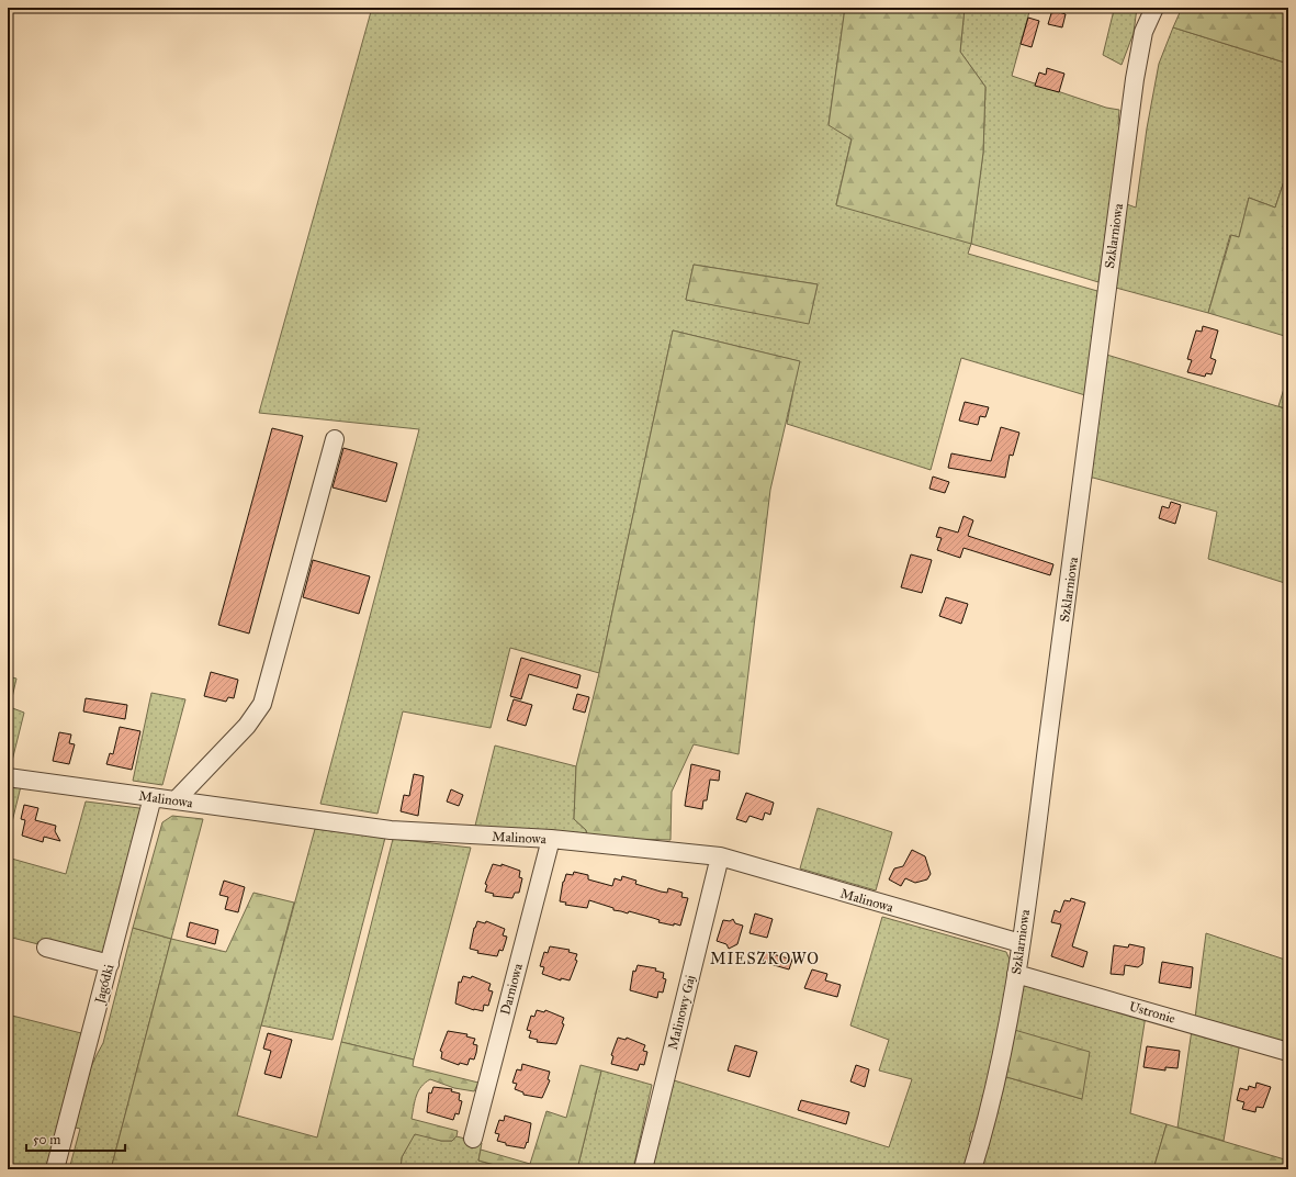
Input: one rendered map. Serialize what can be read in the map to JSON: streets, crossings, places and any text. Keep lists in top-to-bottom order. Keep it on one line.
{"streets":{"street":["Szklarniowa","Malinowa","Jagódki","Darniowa","Malinowy Gaj","Ustronie"]},"crossings":[["Szklarniowa","Malinowa"],["Szklarniowa","Ustronie"],["Malinowa","Jagódki"],["Malinowa","Darniowa"],["Malinowa","Malinowy Gaj"]],"districts":["MIESZKOWO"],"scale_bar":"50 m"}
